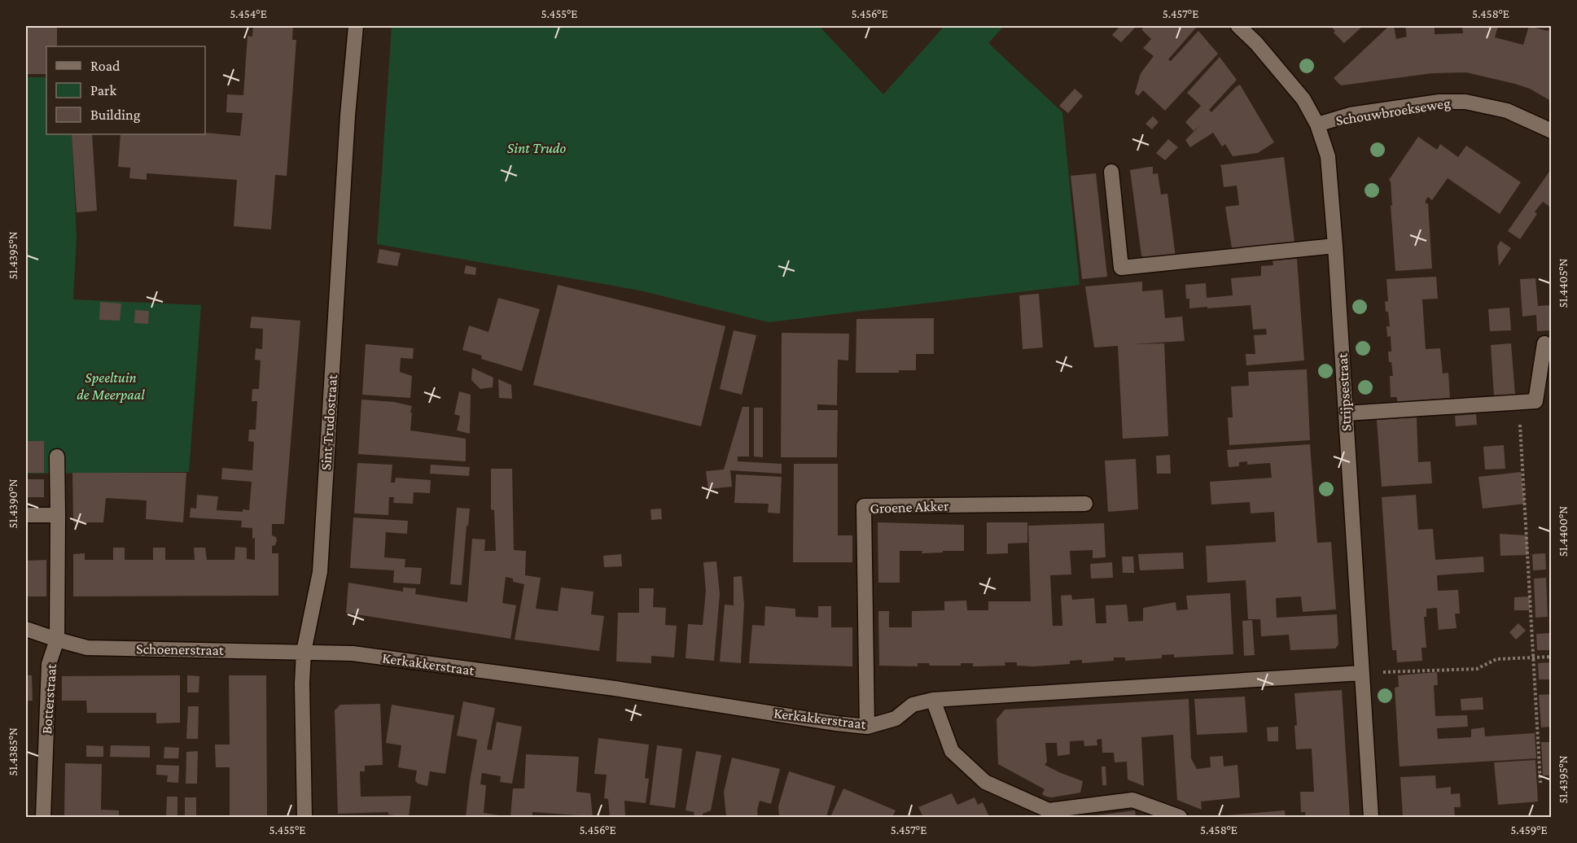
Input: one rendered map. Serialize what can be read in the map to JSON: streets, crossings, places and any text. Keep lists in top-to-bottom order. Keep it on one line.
{"streets":{"street":["Schouwbroekseweg","Strijpsestraat","Sint Trudostraat","Groene Akker","Schoenerstraat","Kerkakkerstraat","Botterstraat"]},"crossings":[["Schouwbroekseweg","Strijpsestraat"],["Strijpsestraat","Kerkakkerstraat"],["Sint Trudostraat","Schoenerstraat"],["Sint Trudostraat","Kerkakkerstraat"],["Groene Akker","Kerkakkerstraat"],["Schoenerstraat","Kerkakkerstraat"],["Schoenerstraat","Botterstraat"]],"parks":["Sint Trudo","Speeltuin de Meerpaal"],"legend":["Road","Park","Building"],"coordinates":["5.454°E","5.455°E","5.456°E","5.457°E","5.458°E","51.4395°N","51.4405°N","51.4390°N","51.4400°N","51.4385°N","5.459°E"]}
